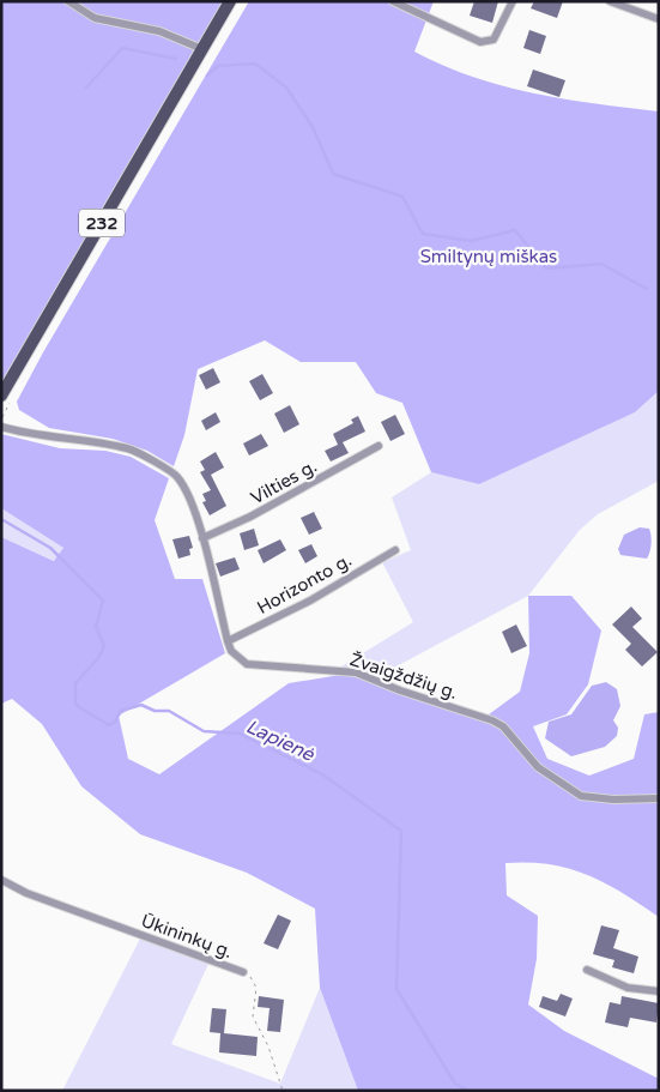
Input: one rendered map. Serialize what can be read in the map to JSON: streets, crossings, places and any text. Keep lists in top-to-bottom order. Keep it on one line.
{"streets":{"main road":["232"],"street":["Vilties g.","Horizonto g.","Žvaigždžių g.","Ūkininkų g."]},"crossings":[["Vilties g.","Žvaigždžių g."],["Horizonto g.","Žvaigždžių g."]],"water":["Lapienė"],"parks":["Smiltynų miškas"]}
